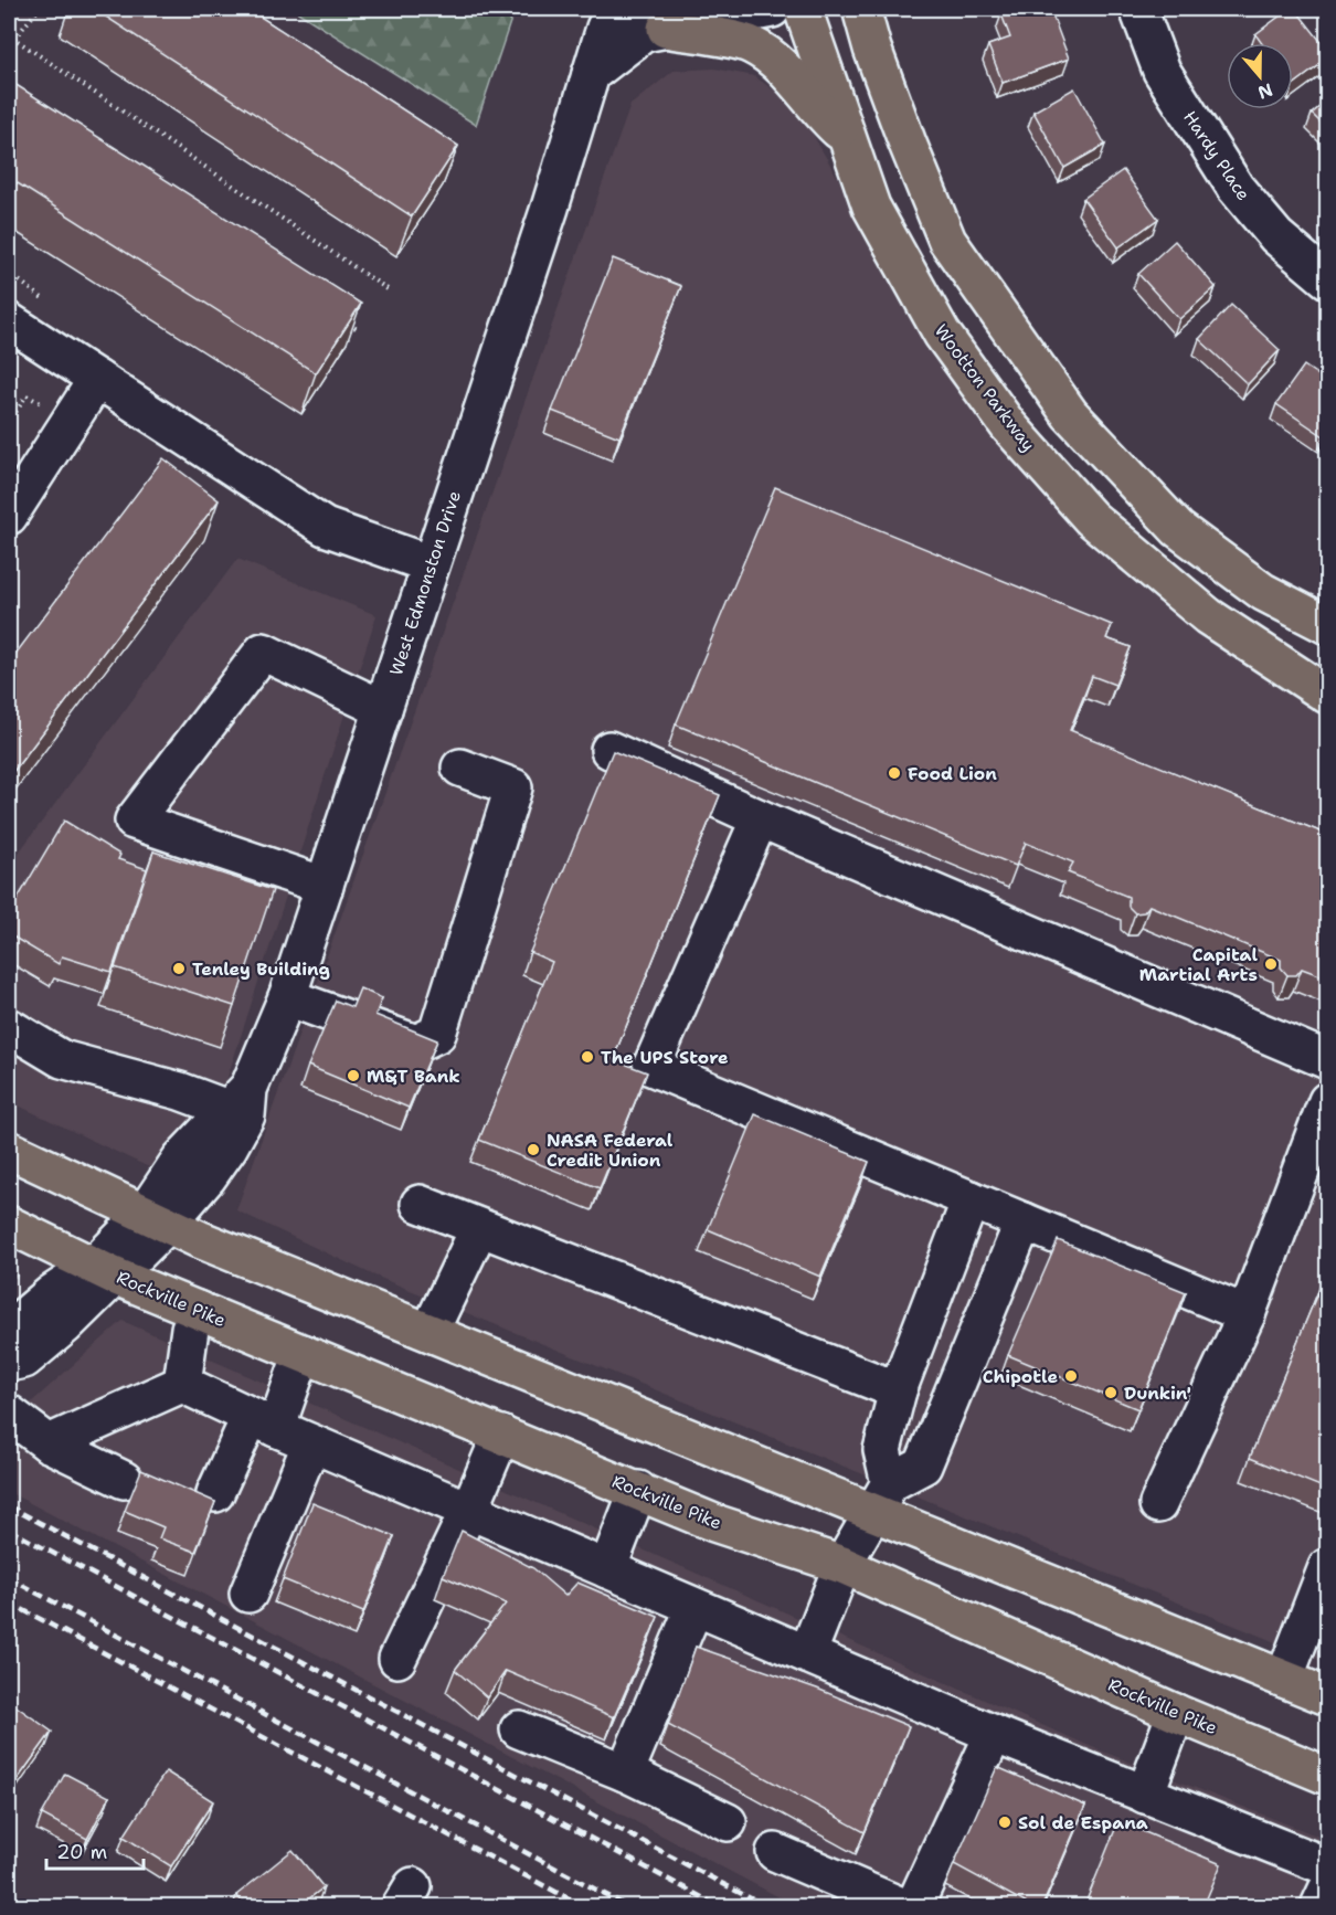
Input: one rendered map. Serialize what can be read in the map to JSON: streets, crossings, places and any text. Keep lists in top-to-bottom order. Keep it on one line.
{"streets":{"main road":["Wootton Parkway","Rockville Pike"],"street":["Hardy Place","West Edmonston Drive"]},"crossings":[["West Edmonston Drive","Rockville Pike"]],"places":["Food Lion","Capital Martial Arts","Tenley Building","The UPS Store","M&T Bank","NASA Federal Credit Union","Chipotle","Dunkin'","Sol de Espana"],"scale_bar":"20 m","north":"bottom"}
